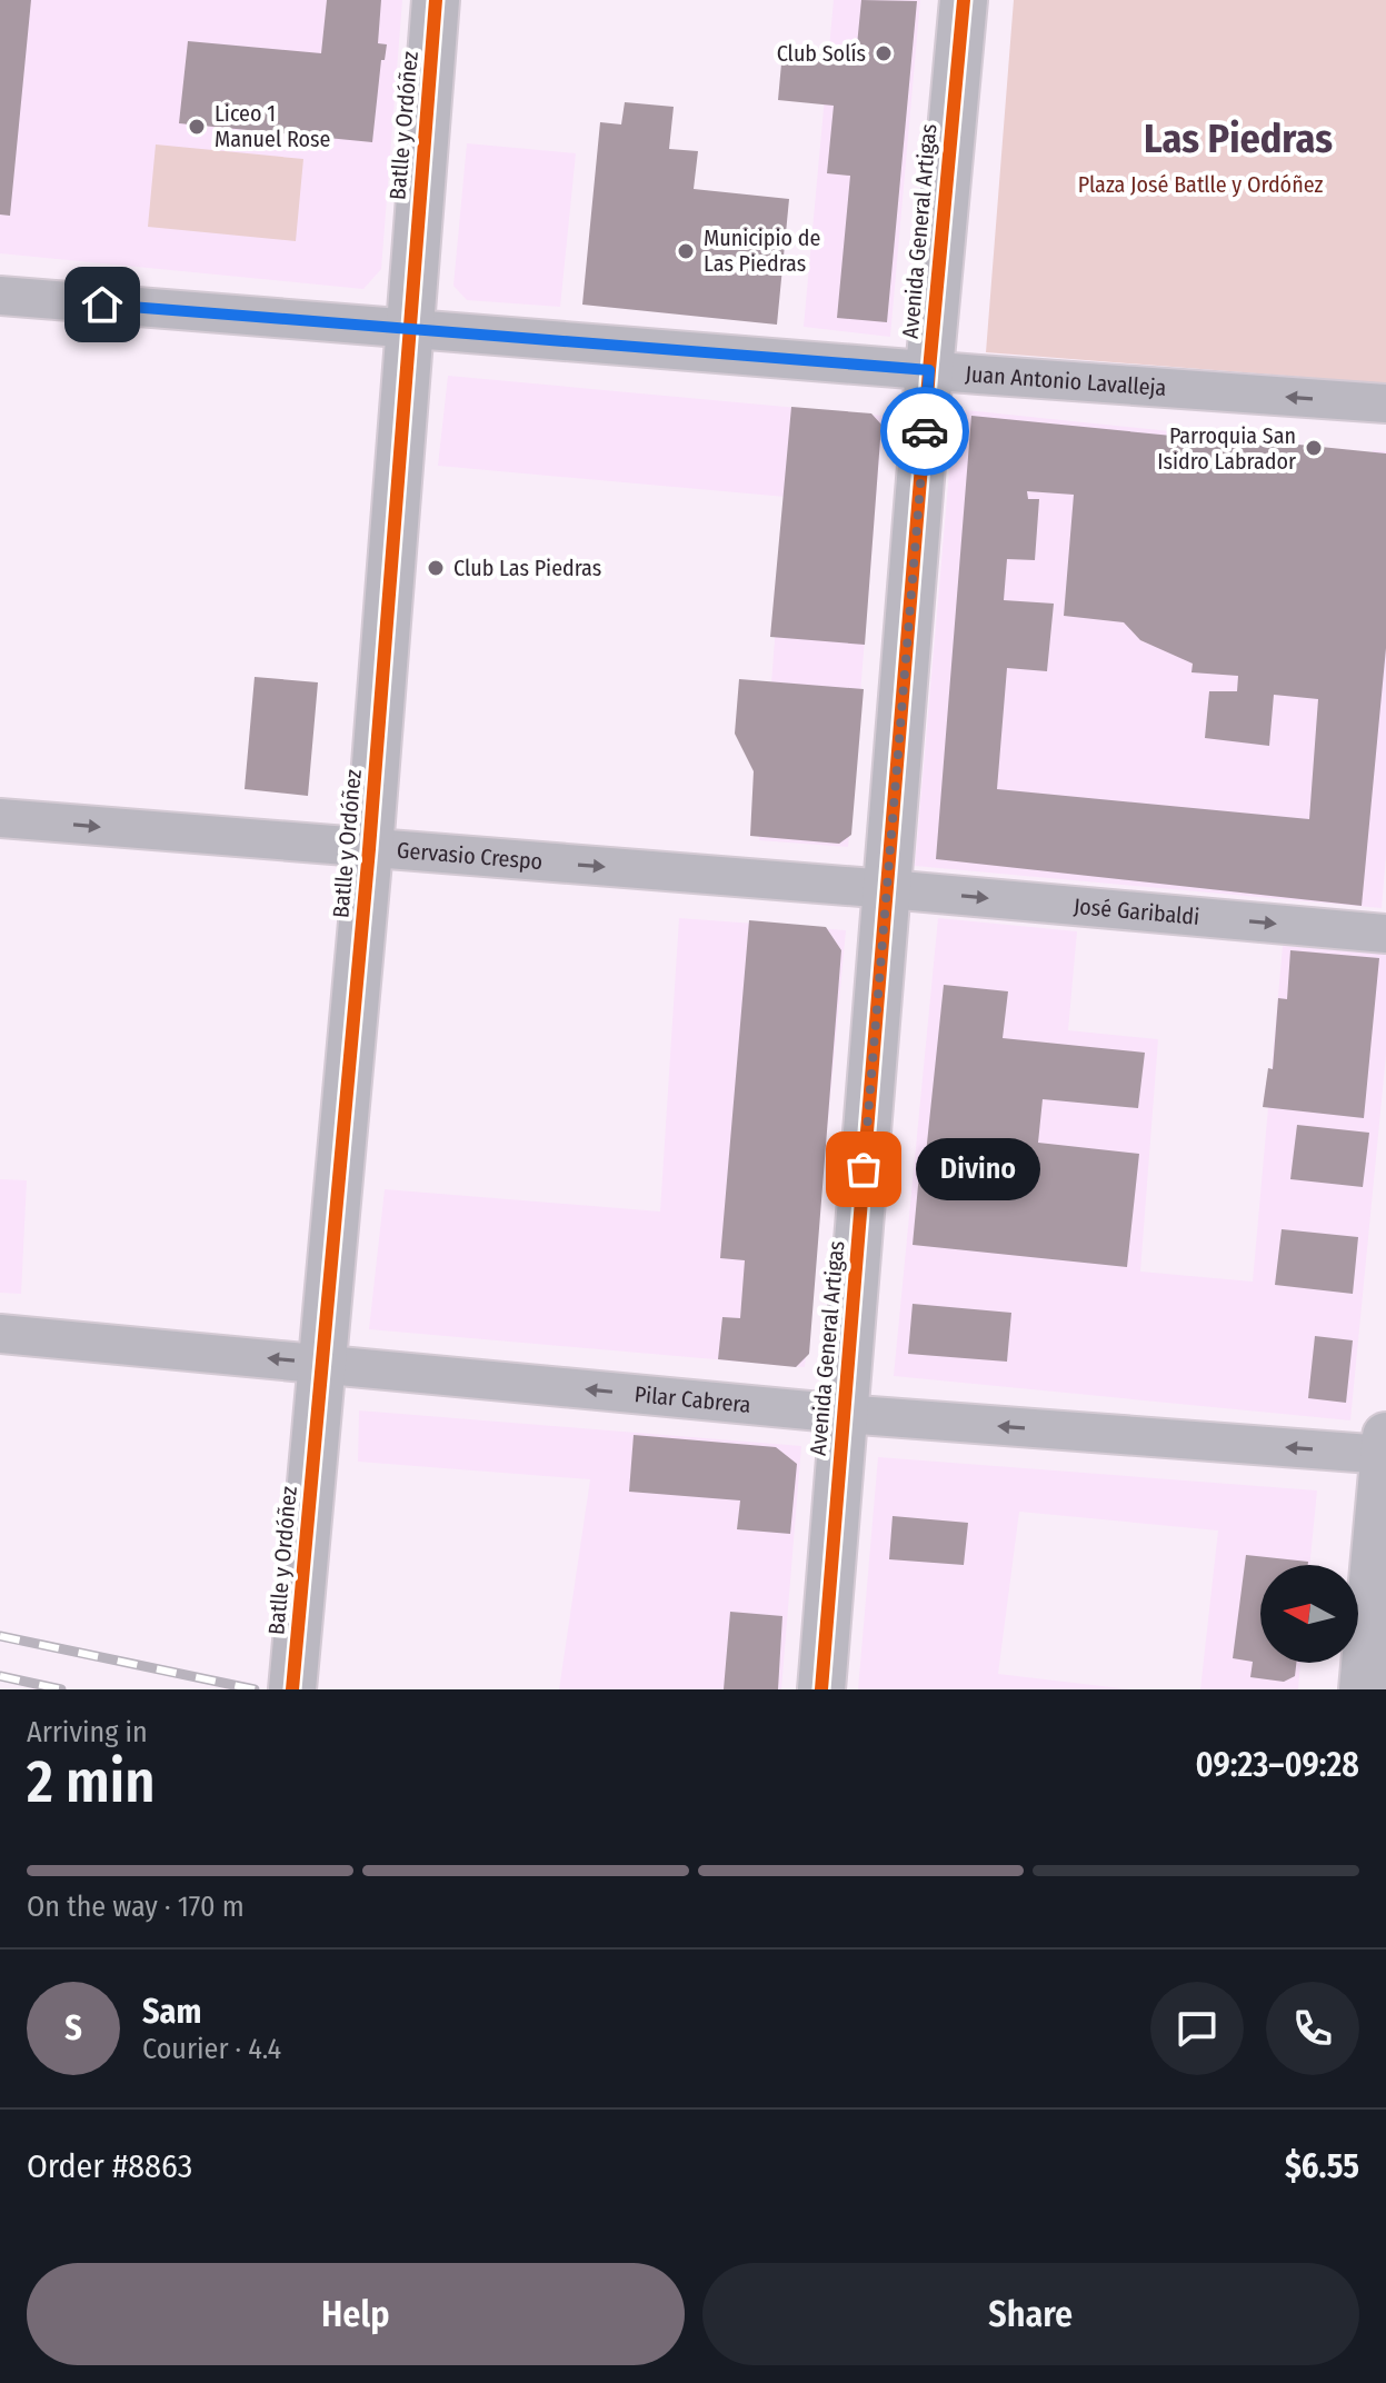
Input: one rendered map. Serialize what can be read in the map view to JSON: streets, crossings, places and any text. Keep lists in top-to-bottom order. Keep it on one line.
{"streets":{"street":["Batlle y Ordóñez","Avenida General Artigas","Juan Antonio Lavalleja","Gervasio Crespo","José Garibaldi","Pilar Cabrera"]},"crossings":[["Batlle y Ordóñez","Juan Antonio Lavalleja"],["Batlle y Ordóñez","Gervasio Crespo"],["Batlle y Ordóñez","Pilar Cabrera"],["Avenida General Artigas","Juan Antonio Lavalleja"],["Avenida General Artigas","Gervasio Crespo"],["Avenida General Artigas","José Garibaldi"],["Avenida General Artigas","Pilar Cabrera"],["Gervasio Crespo","José Garibaldi"]],"one_way":["Gervasio Crespo","José Garibaldi","Pilar Cabrera"],"districts":["Las Piedras"],"parks":["Plaza José Batlle y Ordóñez"],"places":["Club Solís","Liceo 1 Manuel Rose","Municipio de Las Piedras","Parroquia San Isidro Labrador","Club Las Piedras","Divino"],"north":"left","page":{"bubble":"Divino","heading":["2 min","Arriving in","09:23–09:28"],"panel":["Sam","Courier · 4.4","Order #8863","$6.55"],"bar":"On the way · 170 m","round":"S","buttons":["Help","Share"]}}
